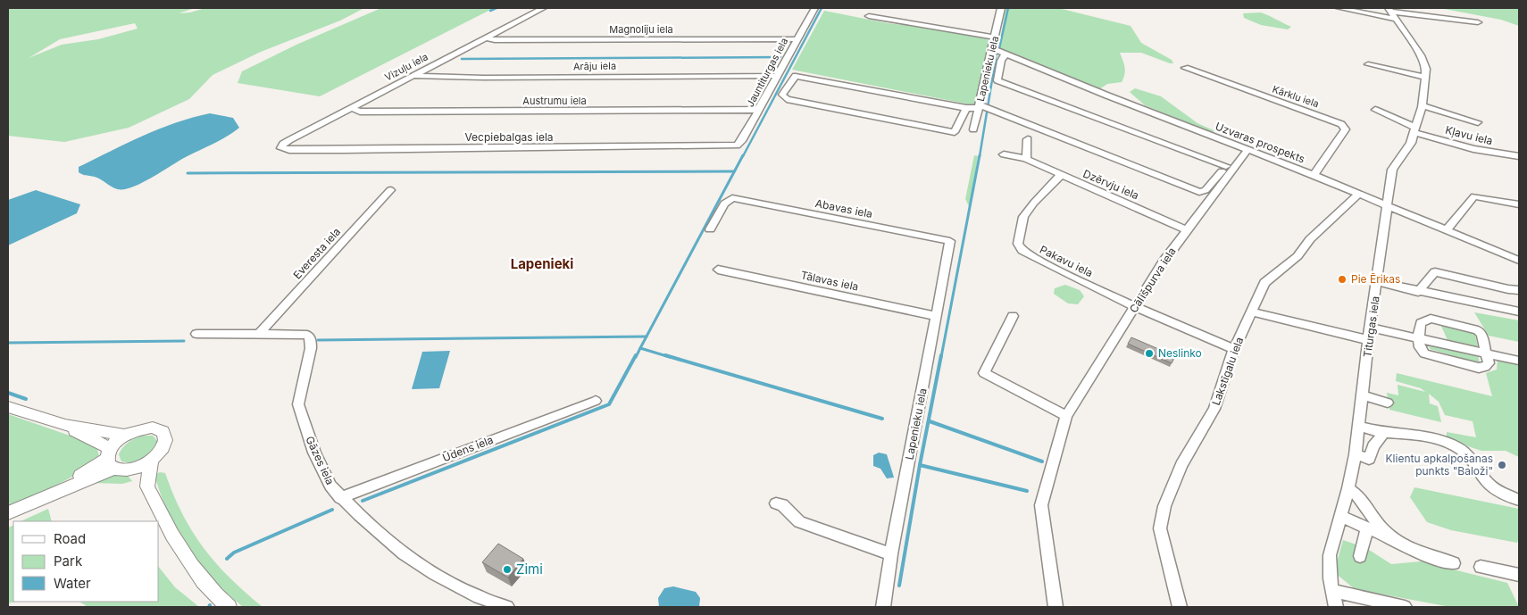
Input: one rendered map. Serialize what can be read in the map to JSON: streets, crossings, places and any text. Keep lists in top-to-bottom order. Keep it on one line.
{"streets":{"street":["Magnoliju iela","Arāju iela","Vizuļu iela","Lapenieku iela","Jauntiturgas iela","Kārklu iela","Austrumu iela","Kļavu iela","Vecpiebalgas iela","Uzvaras prospekts","Dzērvju iela","Abavas iela","Everesta iela","Pakavu iela","Cālīšpurva iela","Tālavas iela","Titurgas iela","Lakstīgalu iela","Ūdens iela","Gāzes iela"]},"crossings":[["Magnoliju iela","Vizuļu iela"],["Magnoliju iela","Jauntiturgas iela"],["Arāju iela","Vizuļu iela"],["Arāju iela","Jauntiturgas iela"],["Vizuļu iela","Austrumu iela"],["Vizuļu iela","Vecpiebalgas iela"],["Lapenieku iela","Uzvaras prospekts"],["Lapenieku iela","Abavas iela"],["Lapenieku iela","Tālavas iela"],["Jauntiturgas iela","Austrumu iela"],["Jauntiturgas iela","Vecpiebalgas iela"],["Kārklu iela","Uzvaras prospekts"],["Kļavu iela","Titurgas iela"],["Uzvaras prospekts","Cālīšpurva iela"],["Uzvaras prospekts","Titurgas iela"],["Uzvaras prospekts","Lakstīgalu iela"],["Dzērvju iela","Pakavu iela"],["Dzērvju iela","Cālīšpurva iela"],["Everesta iela","Gāzes iela"],["Pakavu iela","Cālīšpurva iela"],["Ūdens iela","Gāzes iela"]],"districts":["Lapenieki"],"places":["Pie Ērikas","Neslinko","Klientu apkalpošanas punkts \"Baloži\"","Zimi"],"legend":["Road","Park","Water"]}
